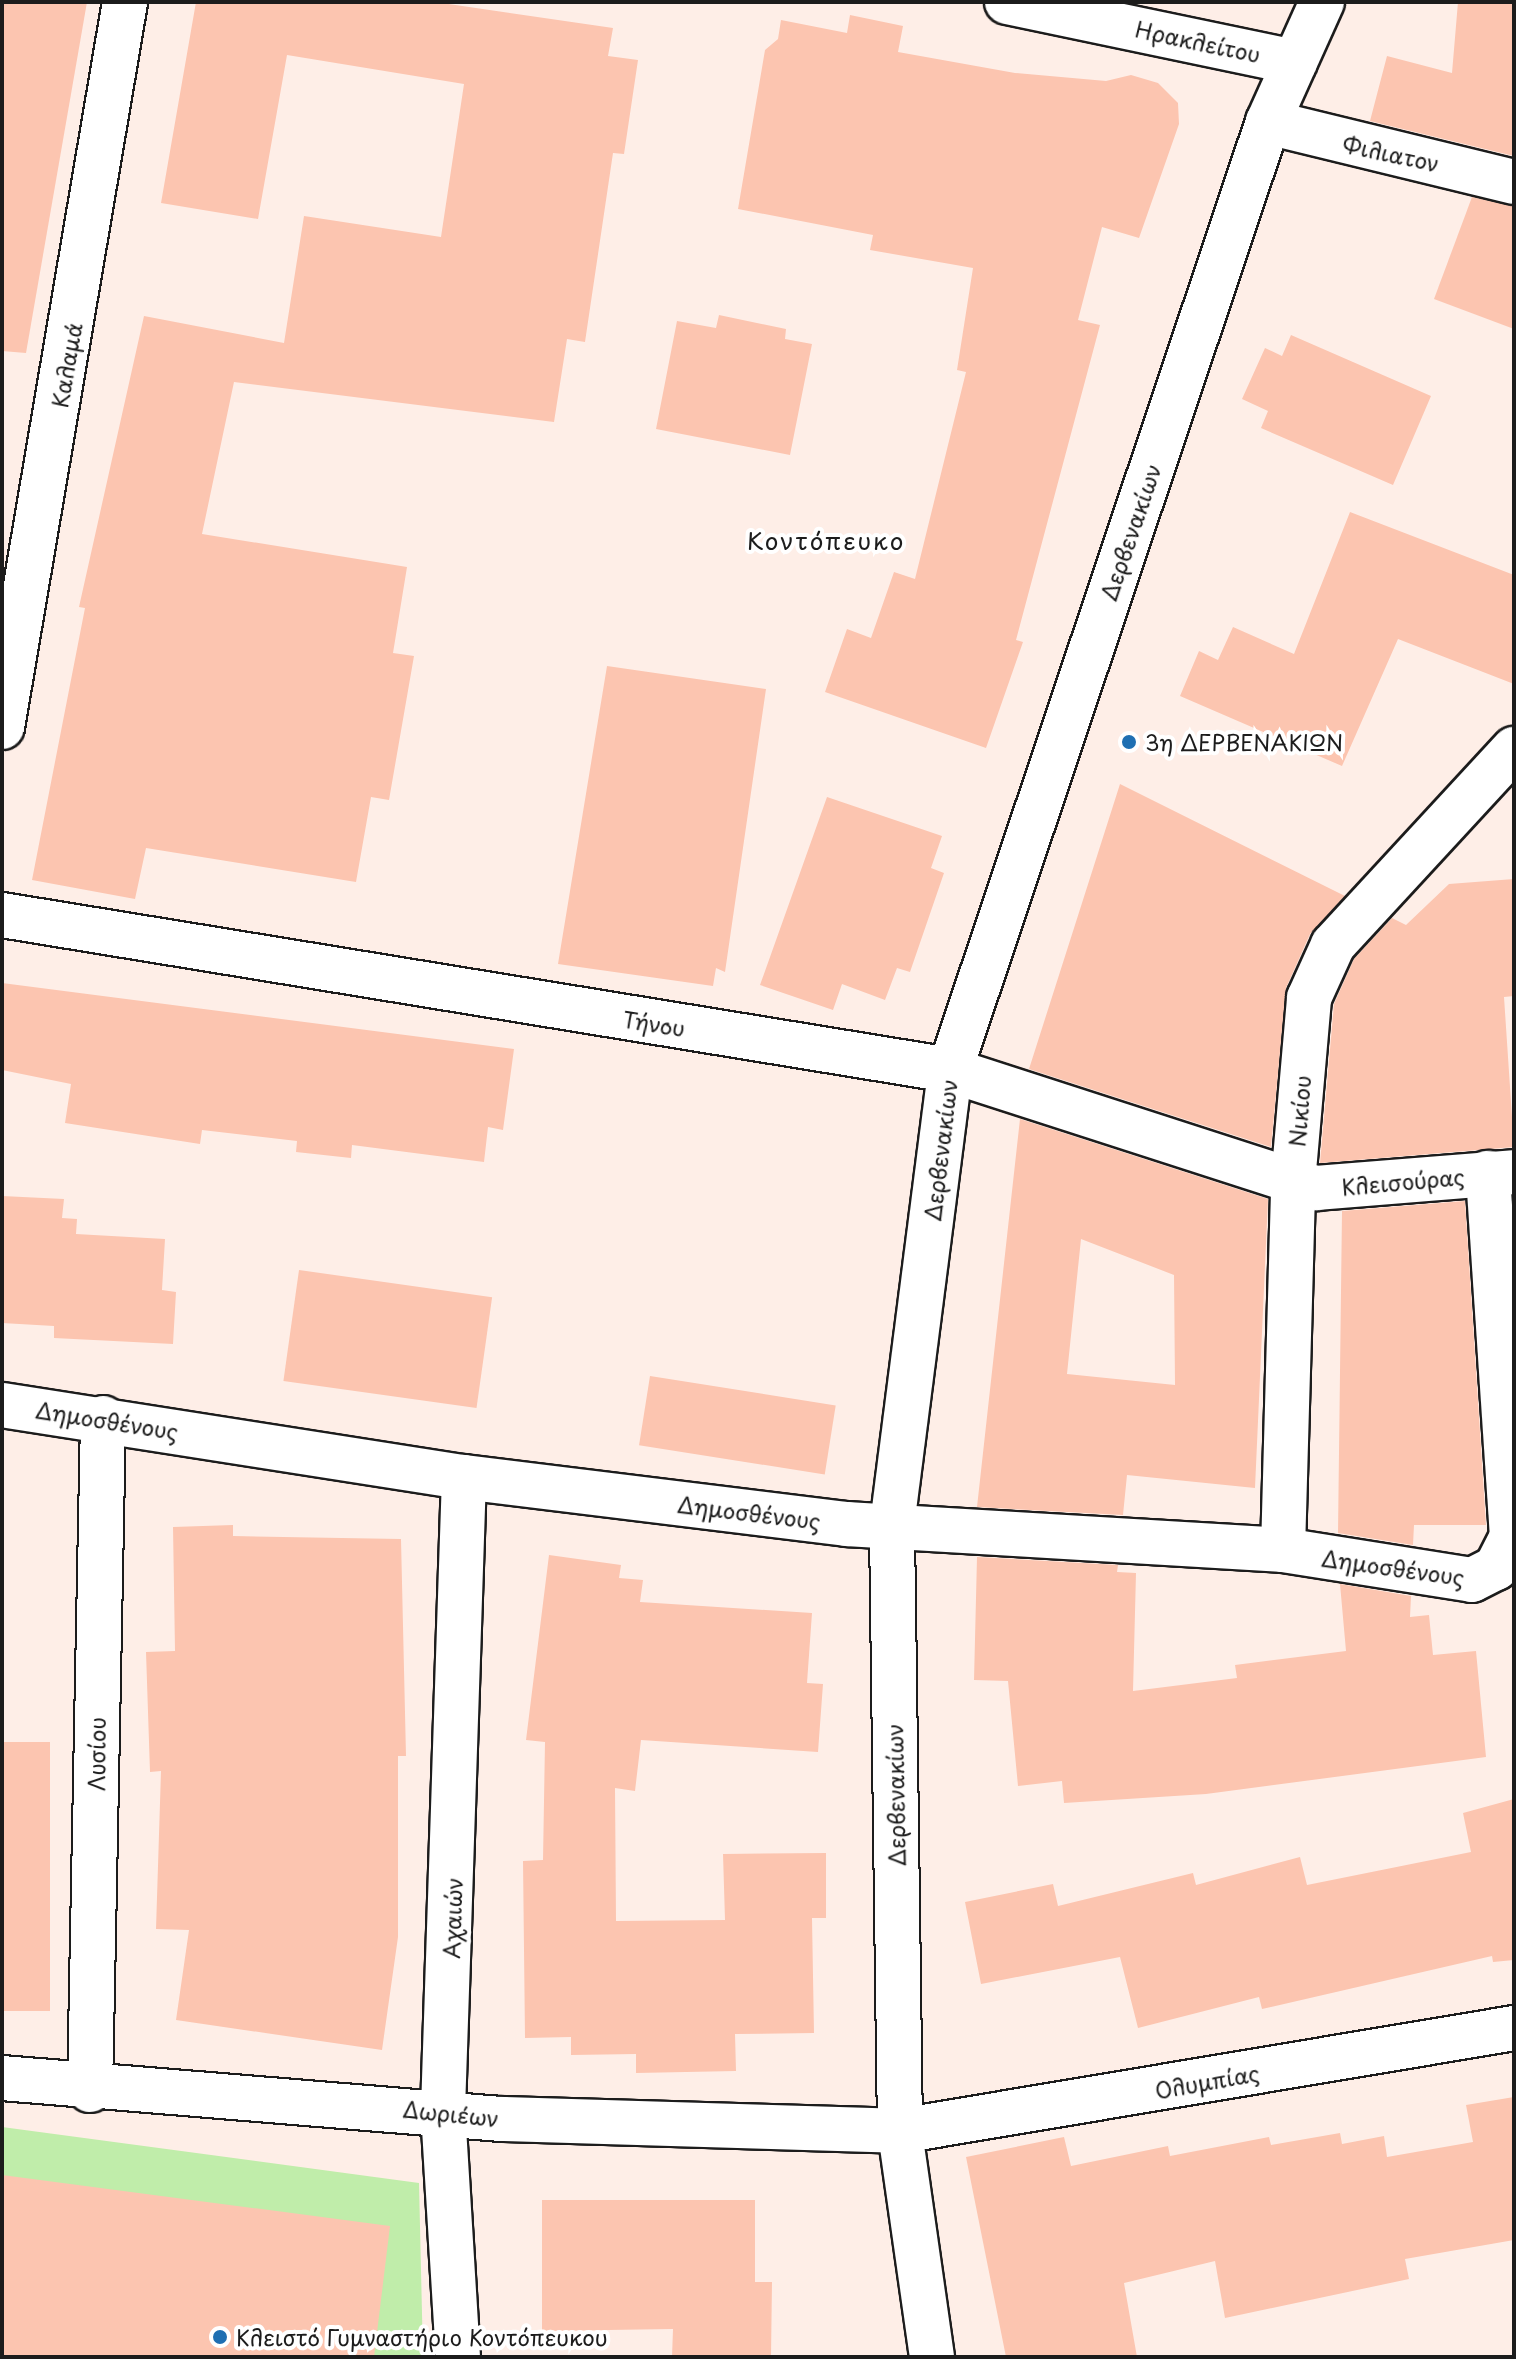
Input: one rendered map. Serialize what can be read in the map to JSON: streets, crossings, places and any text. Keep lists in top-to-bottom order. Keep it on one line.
{"streets":{"street":["Ηρακλείτου","Φιλιατον","Καλαμά","Δερβενακίων","Τήνου","Νικίου","Κλεισούρας","Δημοσθένους","Λυσίου","Αχαιών","Ολυμπίας","Δωριέων"]},"crossings":[["Ηρακλείτου","Δερβενακίων"],["Φιλιατον","Δερβενακίων"],["Δερβενακίων","Τήνου"],["Δερβενακίων","Δημοσθένους"],["Δερβενακίων","Ολυμπίας"],["Δερβενακίων","Δωριέων"],["Τήνου","Νικίου"],["Τήνου","Κλεισούρας"],["Νικίου","Κλεισούρας"],["Νικίου","Δημοσθένους"],["Κλεισούρας","Δημοσθένους"],["Δημοσθένους","Λυσίου"],["Δημοσθένους","Αχαιών"],["Λυσίου","Δωριέων"],["Αχαιών","Δωριέων"],["Ολυμπίας","Δωριέων"]],"districts":["Κοντόπευκο"],"places":["3η ΔΕΡΒΕΝΑΚΙΩΝ","Κλειστό Γυμναστήριο Κοντόπευκου"]}
